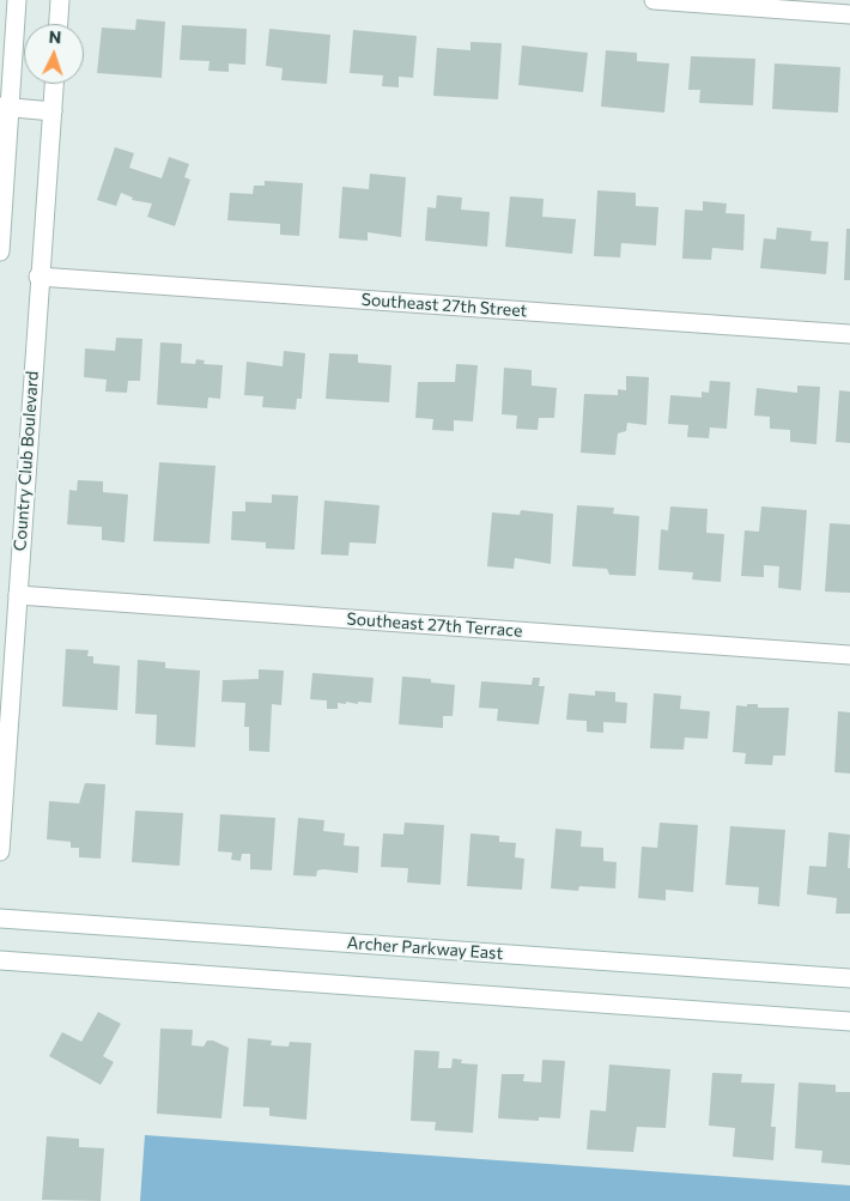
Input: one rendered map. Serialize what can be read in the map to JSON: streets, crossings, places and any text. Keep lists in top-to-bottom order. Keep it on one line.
{"streets":{"street":["Southeast 27th Street","Country Club Boulevard","Southeast 27th Terrace","Archer Parkway East"]},"crossings":[["Southeast 27th Street","Country Club Boulevard"],["Country Club Boulevard","Southeast 27th Terrace"]],"north":"top"}
